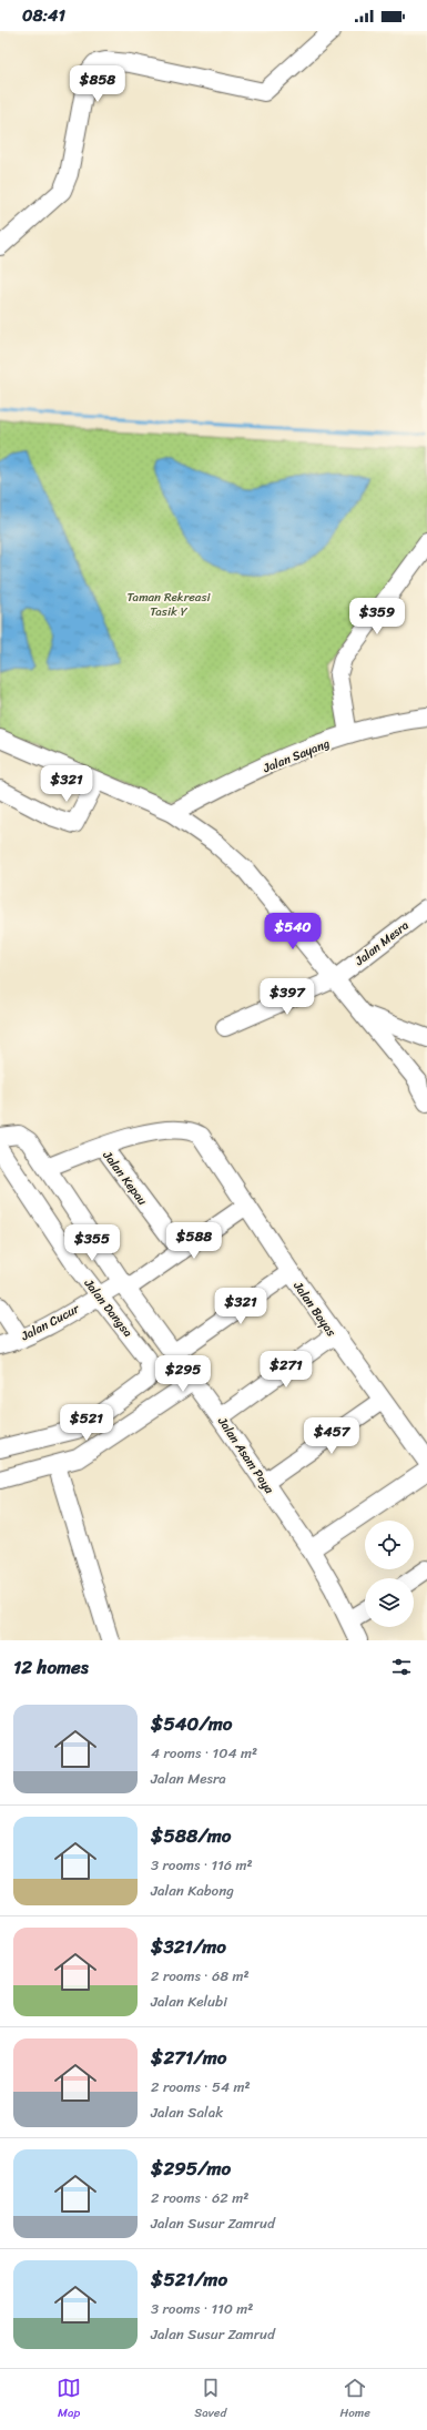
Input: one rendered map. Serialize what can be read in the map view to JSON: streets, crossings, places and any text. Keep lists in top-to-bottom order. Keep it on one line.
{"streets":{"street":["Jalan Sayang","Jalan Mesra","Jalan Kepau","Jalan Dangsa","Jalan Bayas","Jalan Cucur","Jalan Asam Paya"]},"crossings":[["Jalan Kepau","Jalan Bayas"],["Jalan Kepau","Jalan Cucur"],["Jalan Dangsa","Jalan Cucur"],["Jalan Dangsa","Jalan Asam Paya"],["Jalan Bayas","Jalan Cucur"],["Jalan Bayas","Jalan Asam Paya"],["Jalan Cucur","Jalan Asam Paya"]],"parks":["Taman Rekreasi Tasik Y"],"page":{"status":"08:41","price":["$858","$359","$321","$540","$397","$588","$355","$321","$271","$295","$521","$457"],"heading":"12 homes","list":[{"name":"$540/mo","note":"4 rooms · 104 m² · Jalan Mesra"},{"name":"$588/mo","note":"3 rooms · 116 m² · Jalan Kabong"},{"name":"$321/mo","note":"2 rooms · 68 m² · Jalan Kelubi"},{"name":"$271/mo","note":"2 rooms · 54 m² · Jalan Salak"},{"name":"$295/mo","note":"2 rooms · 62 m² · Jalan Susur Zamrud"},{"name":"$521/mo","note":"3 rooms · 110 m² · Jalan Susur Zamrud"}],"tabs":["Map","Saved","Home"]}}
